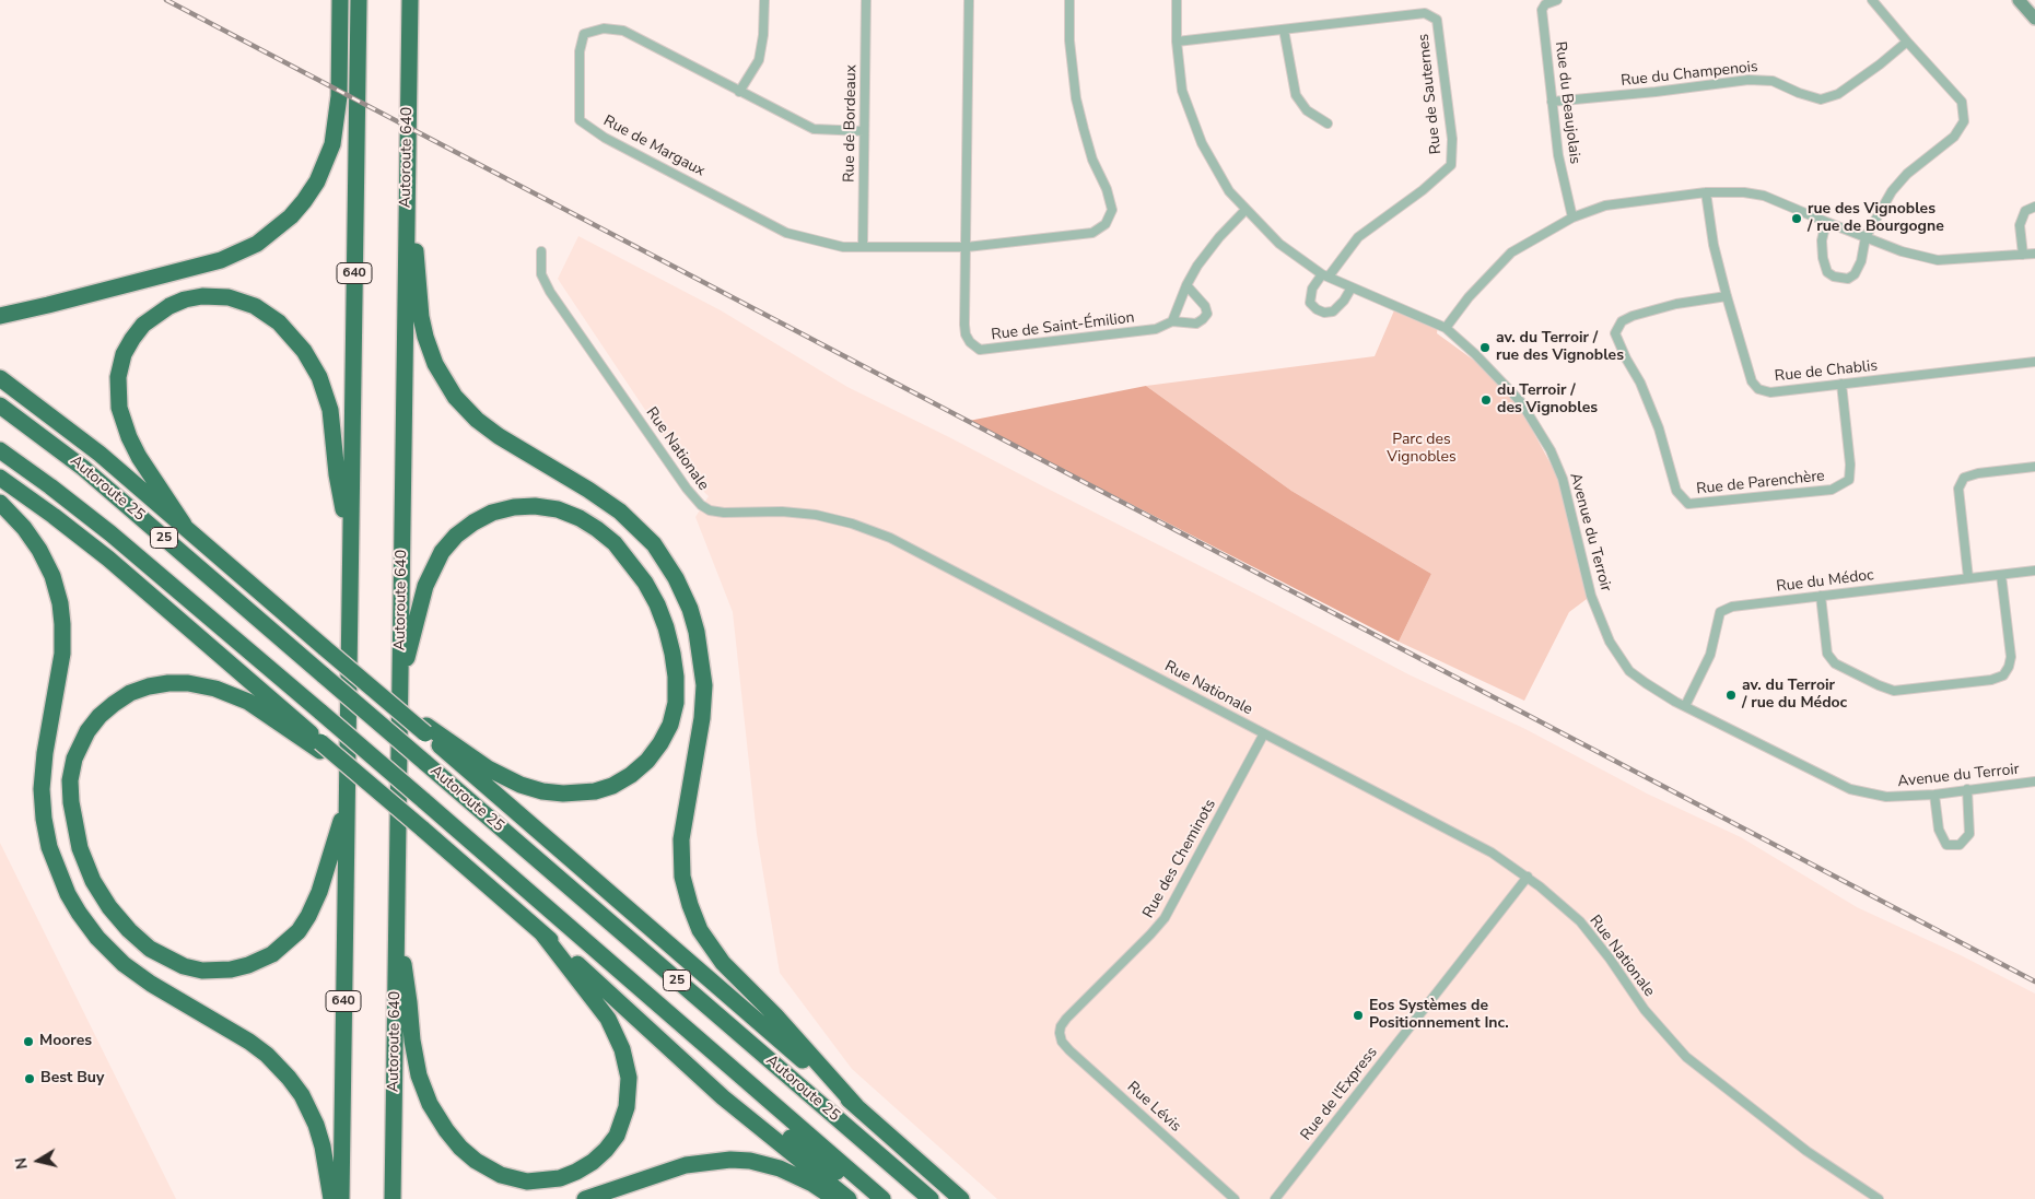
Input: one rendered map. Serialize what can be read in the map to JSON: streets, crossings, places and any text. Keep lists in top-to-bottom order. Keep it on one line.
{"streets":{"highway":["Autoroute 640","640","Autoroute 25","25"],"street":["Rue du Champenois","Rue de Sauternes","Rue du Beaujolais","Rue de Bordeaux","Rue de Margaux","Rue de Saint-Émilion","Rue de Chablis","Rue Nationale","Rue de Parenchère","Avenue du Terroir","Rue du Médoc","Rue des Cheminots","Rue de l'Express","Rue Lévis"]},"crossings":[["Rue du Champenois","Rue du Beaujolais"],["Rue de Sauternes","Avenue du Terroir"],["Rue de Bordeaux","Rue de Margaux"],["Rue de Margaux","Rue de Saint-Émilion"],["Rue de Chablis","Rue de Parenchère"],["Rue Nationale","Rue des Cheminots"],["Rue Nationale","Rue de l'Express"],["Avenue du Terroir","Rue du Médoc"],["Rue des Cheminots","Rue Lévis"]],"parks":["Parc des Vignobles"],"places":["rue des Vignobles / rue de Bourgogne","av. du Terroir / rue des Vignobles","du Terroir / des Vignobles","av. du Terroir / rue du Médoc","Eos Systèmes de Positionnement Inc.","Moores","Best Buy"],"north":"left"}
